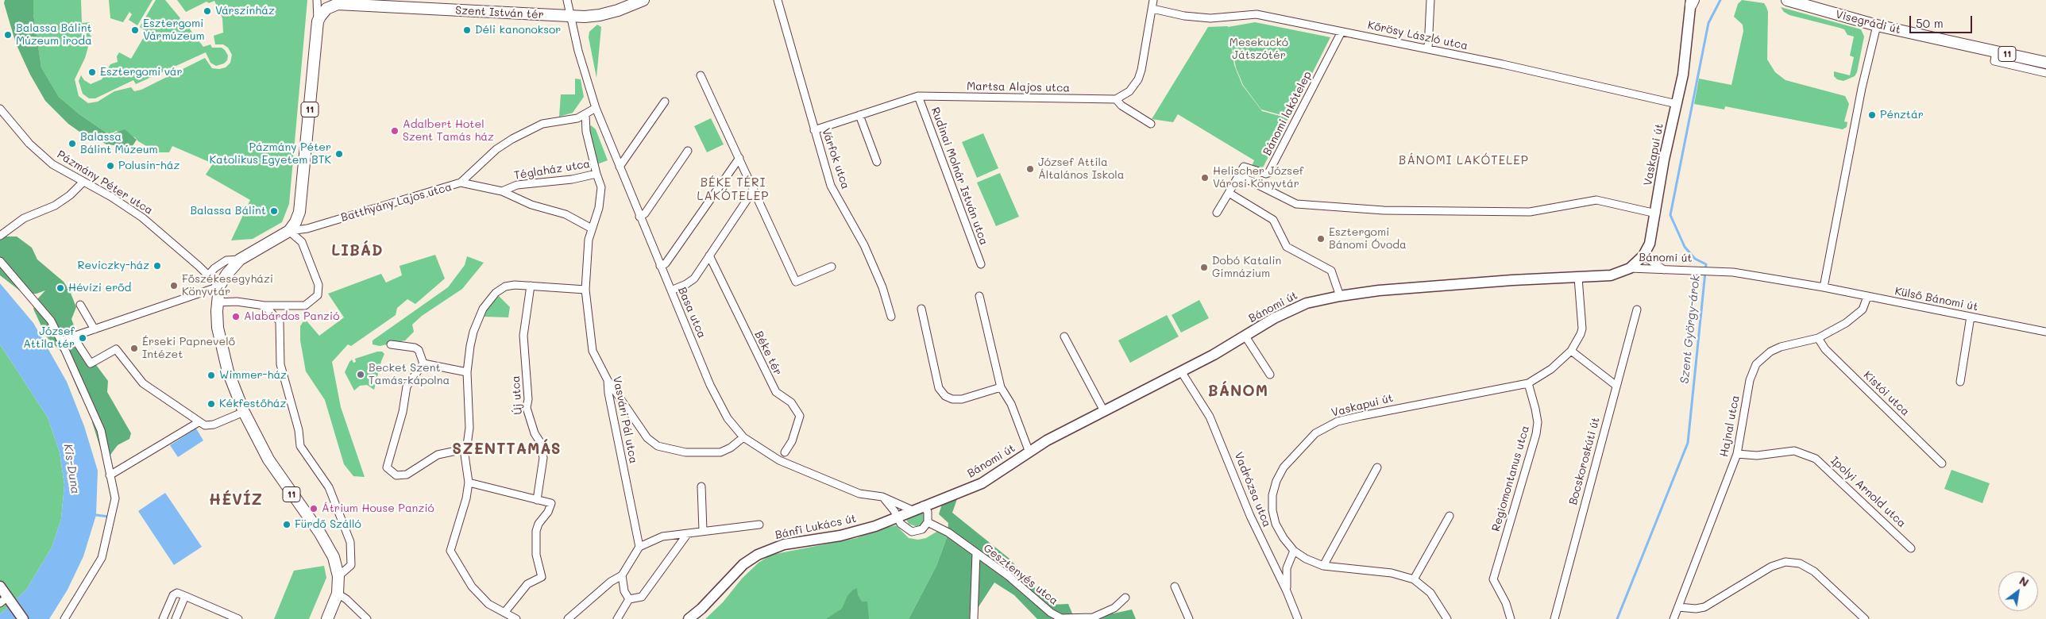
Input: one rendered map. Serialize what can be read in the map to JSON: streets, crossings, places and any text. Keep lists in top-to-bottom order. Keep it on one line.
{"streets":{"main road":["Szent István tér","Visegrádi út","11","Vaskapui út","Batthyány Lajos utca","Bánomi út","Bánfi Lukács út"],"street":["Kőrösy László utca","Martsa Alajos utca","Bánomi lakótelep","Várfok utca","Téglaház utca","Rudinai Molnár István utca","Pázmány Péter utca","Külső Bánomi út","Basa utca","Béke tér","Kistói utca","Új utca","Vasvári Pál utca","Hajnal utca","Bocskoroskúti út","Regiomontanus utca","Vadrózsa utca","Ipolyi Arnold utca","Gesztenyés utca"]},"crossings":[["Szent István tér","11"],["Szent István tér","Basa utca"],["Kőrösy László utca","Bánomi lakótelep"],["Kőrösy László utca","Vaskapui út"],["11","Pázmány Péter utca"],["11","Batthyány Lajos utca"],["Martsa Alajos utca","Várfok utca"],["Martsa Alajos utca","Rudinai Molnár István utca"],["Vaskapui út","Bánomi út"],["Vaskapui út","Regiomontanus utca"],["Téglaház utca","Vasvári Pál utca"],["Pázmány Péter utca","Batthyány Lajos utca"],["Batthyány Lajos utca","Basa utca"],["Bánomi út","Külső Bánomi út"],["Bánomi út","Vadrózsa utca"],["Bánomi út","Bánfi Lukács út"],["Külső Bánomi út","Hajnal utca"],["Basa utca","Bánfi Lukács út"],["Kistói utca","Hajnal utca"],["Hajnal utca","Ipolyi Arnold utca"]],"districts":["BÁNOMI LAKÓTELEP","BÉKE TÉRI LAKÓTELEP","LIBÁD","BÁNOM","SZENTTAMÁS","HÉVÍZ"],"water":["Szent György-árok","Kis-Duna"],"parks":["Mesekuckó Játszótér"],"places":["Várszínház","Esztergomi Vármúzeum","Déli kanonoksor","Balassa Bálint Múzeum iroda","Esztergomi vár","Pénztár","Adalbert Hotel Szent Tamás ház","Balassa Bálint Múzeum","Pázmány Péter Katolikus Egyetem BTK","Polusin-ház","József Attila Általános Iskola","Helischer József Városi Könyvtár","Balassa Bálint","Esztergomi Bánomi Óvoda","Reviczky-ház","Dobó Katalin Gimnázium","Főszékesegyházi Könyvtár","Hévízi erőd","Alabárdos Panzió","József Attila tér","Érseki Papnevelő Intézet","Becket Szent Tamás-kápolna","Wimmer-ház","Kékfestőház","Átrium House Panzió","Fürdő Szálló"],"scale_bar":"50 m","north":"top right"}
